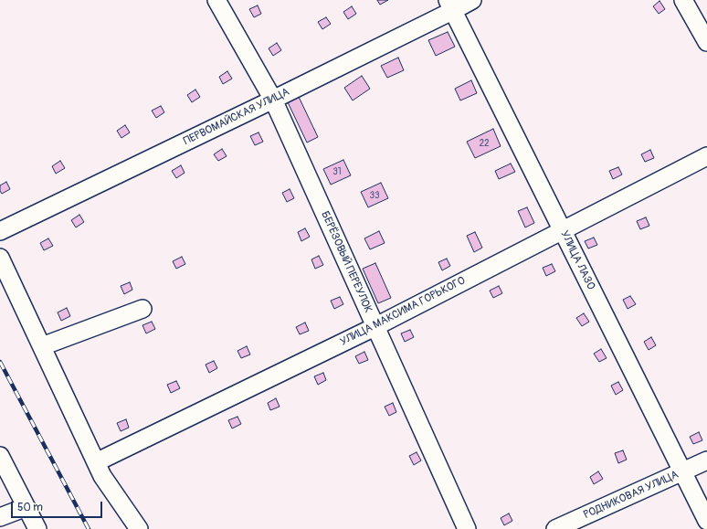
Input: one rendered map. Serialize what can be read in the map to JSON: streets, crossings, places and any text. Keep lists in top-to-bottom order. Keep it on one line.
{"streets":{"street":["ПЕРВОМАЙСКАЯ УЛИЦА","УЛИЦА ЛАЗО","БЕРЁЗОВЫЙ ПЕРЕУЛОК","УЛИЦА МАКСИМА ГОРЬКОГО","РОДНИКОВАЯ УЛИЦА"]},"crossings":[["ПЕРВОМАЙСКАЯ УЛИЦА","УЛИЦА ЛАЗО"],["ПЕРВОМАЙСКАЯ УЛИЦА","БЕРЁЗОВЫЙ ПЕРЕУЛОК"],["УЛИЦА ЛАЗО","УЛИЦА МАКСИМА ГОРЬКОГО"],["УЛИЦА ЛАЗО","РОДНИКОВАЯ УЛИЦА"],["БЕРЁЗОВЫЙ ПЕРЕУЛОК","УЛИЦА МАКСИМА ГОРЬКОГО"]],"house_numbers":["22","31","33"],"scale_bar":"50 m"}
